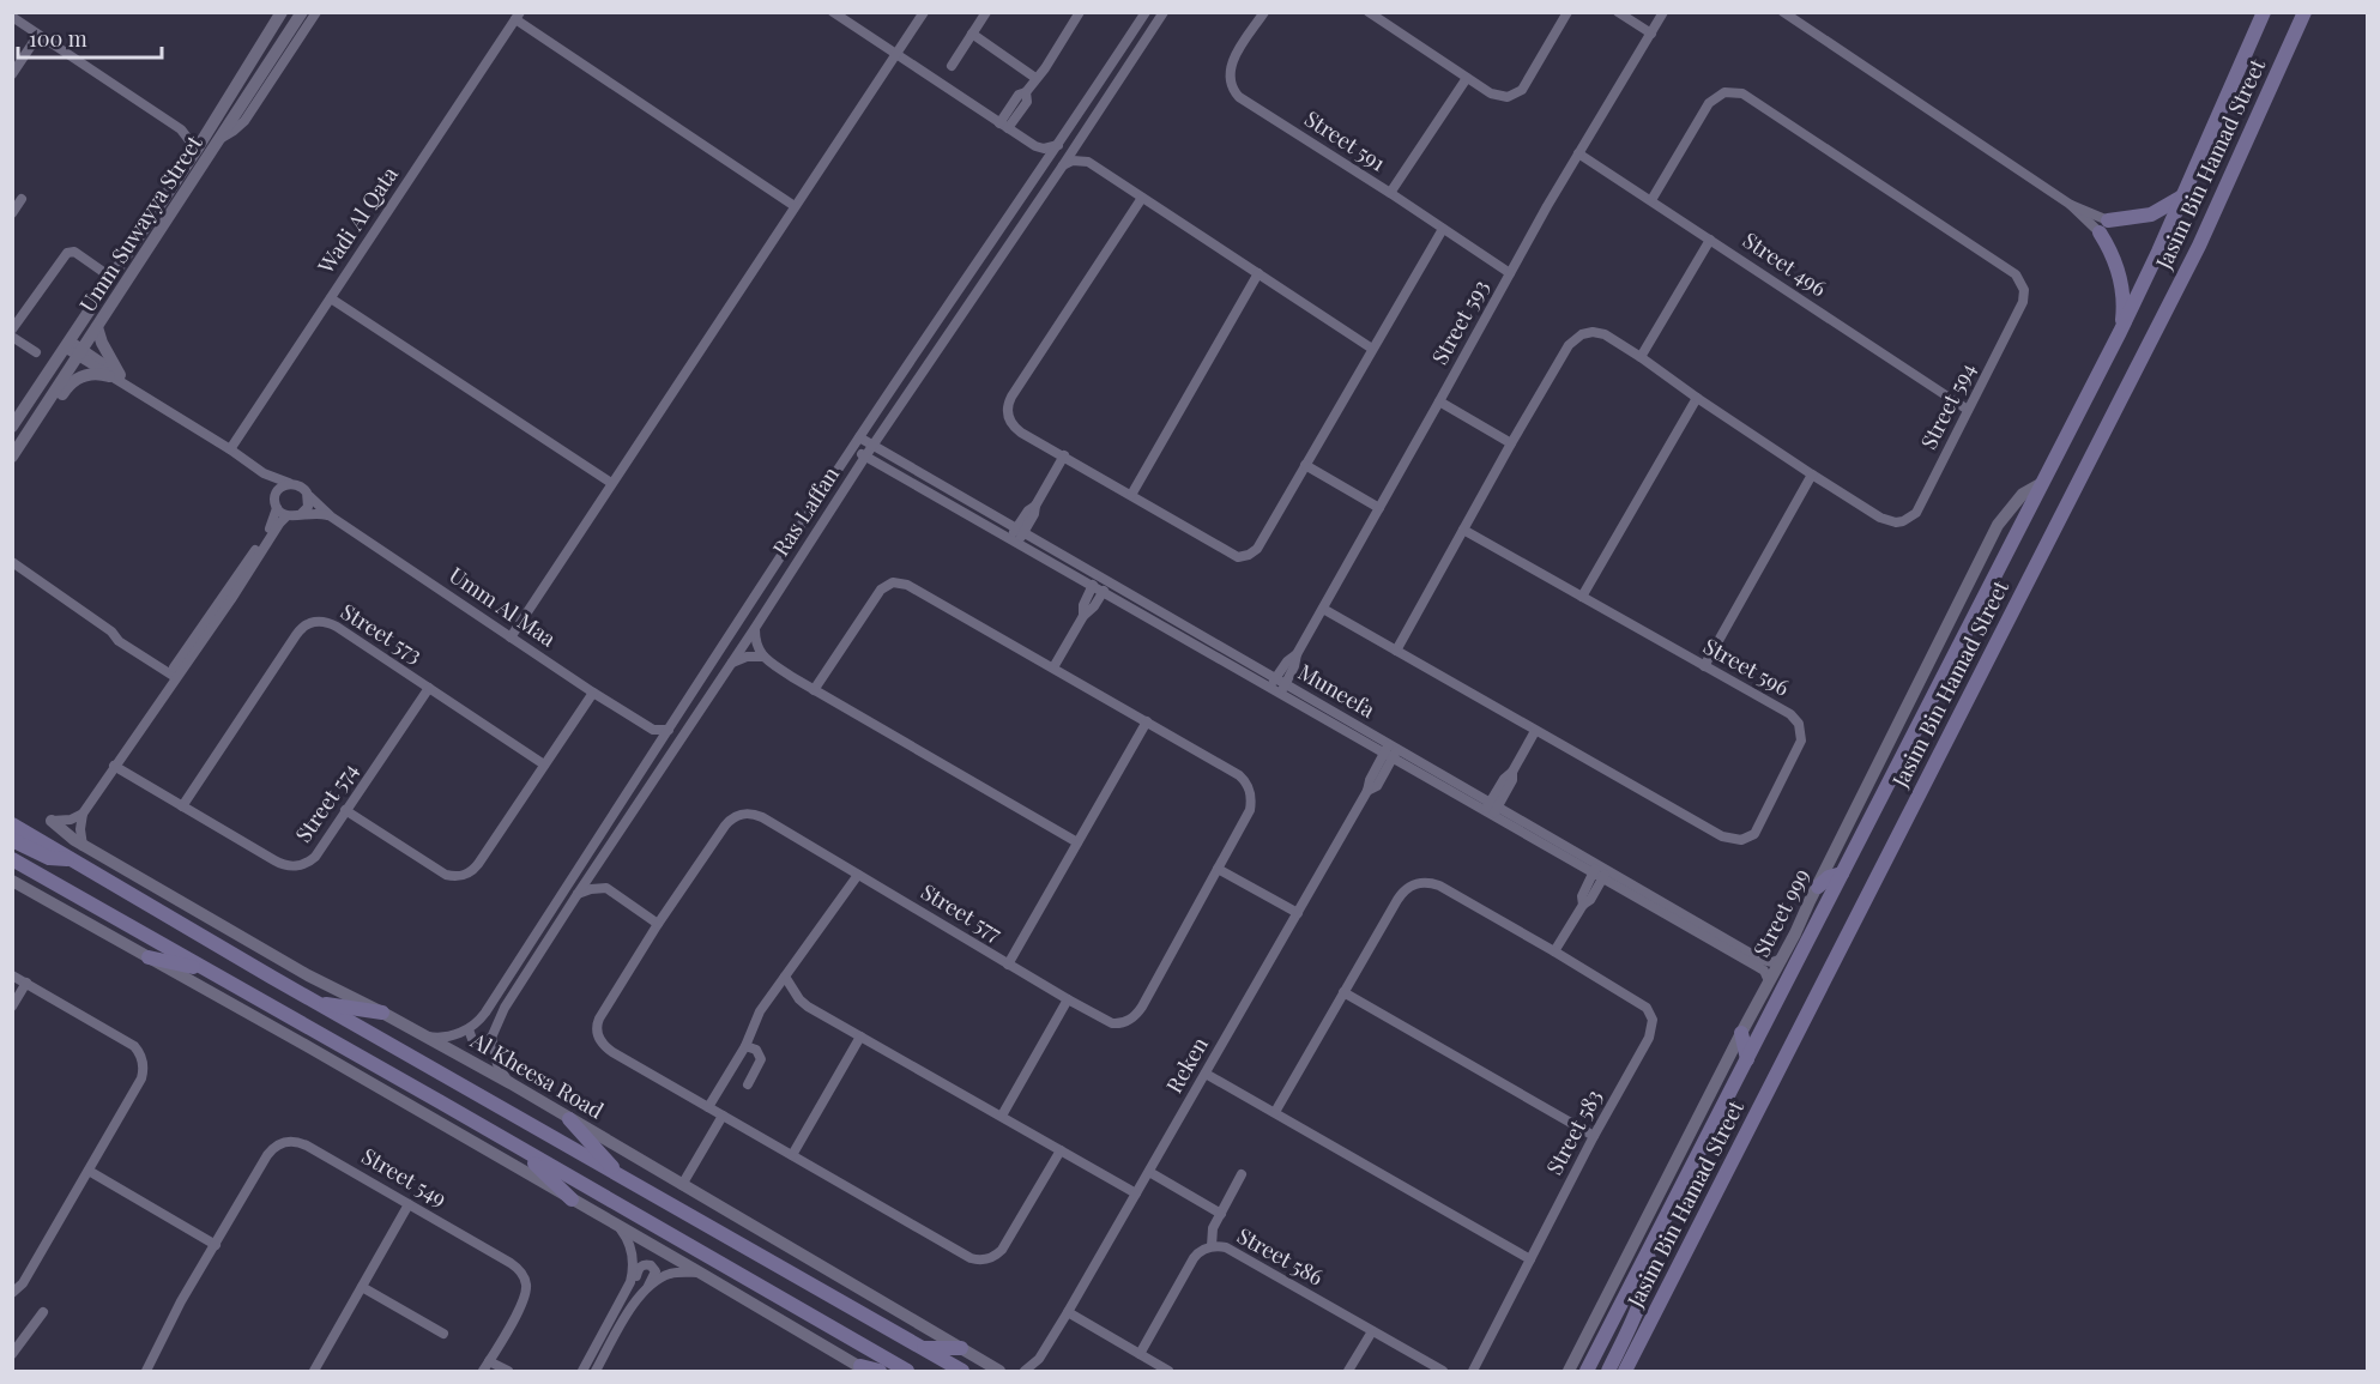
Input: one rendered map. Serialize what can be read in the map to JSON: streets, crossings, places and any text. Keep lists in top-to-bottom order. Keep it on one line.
{"streets":{"main road":["Jasim Bin Hamad Street"],"street":["Street 591","Wadi Al Qata","Umm Suwayya Street","Street 496","Street 593","Street 594","Ras Laffan","Umm Al Maa","Street 573","Street 596","Muneefa","Street 574","Street 577","Street 999","Reken","Al Kheesa Road","Street 583","Street 549","Street 586"]},"crossings":[["Street 591","Street 593"],["Jasim Bin Hamad Street","Street 999"],["Street 496","Street 593"],["Street 496","Street 594"],["Street 593","Street 596"],["Street 593","Muneefa"],["Street 594","Street 596"],["Ras Laffan","Muneefa"],["Street 573","Street 574"],["Muneefa","Street 999"],["Muneefa","Reken"]],"scale_bar":"100 m"}
